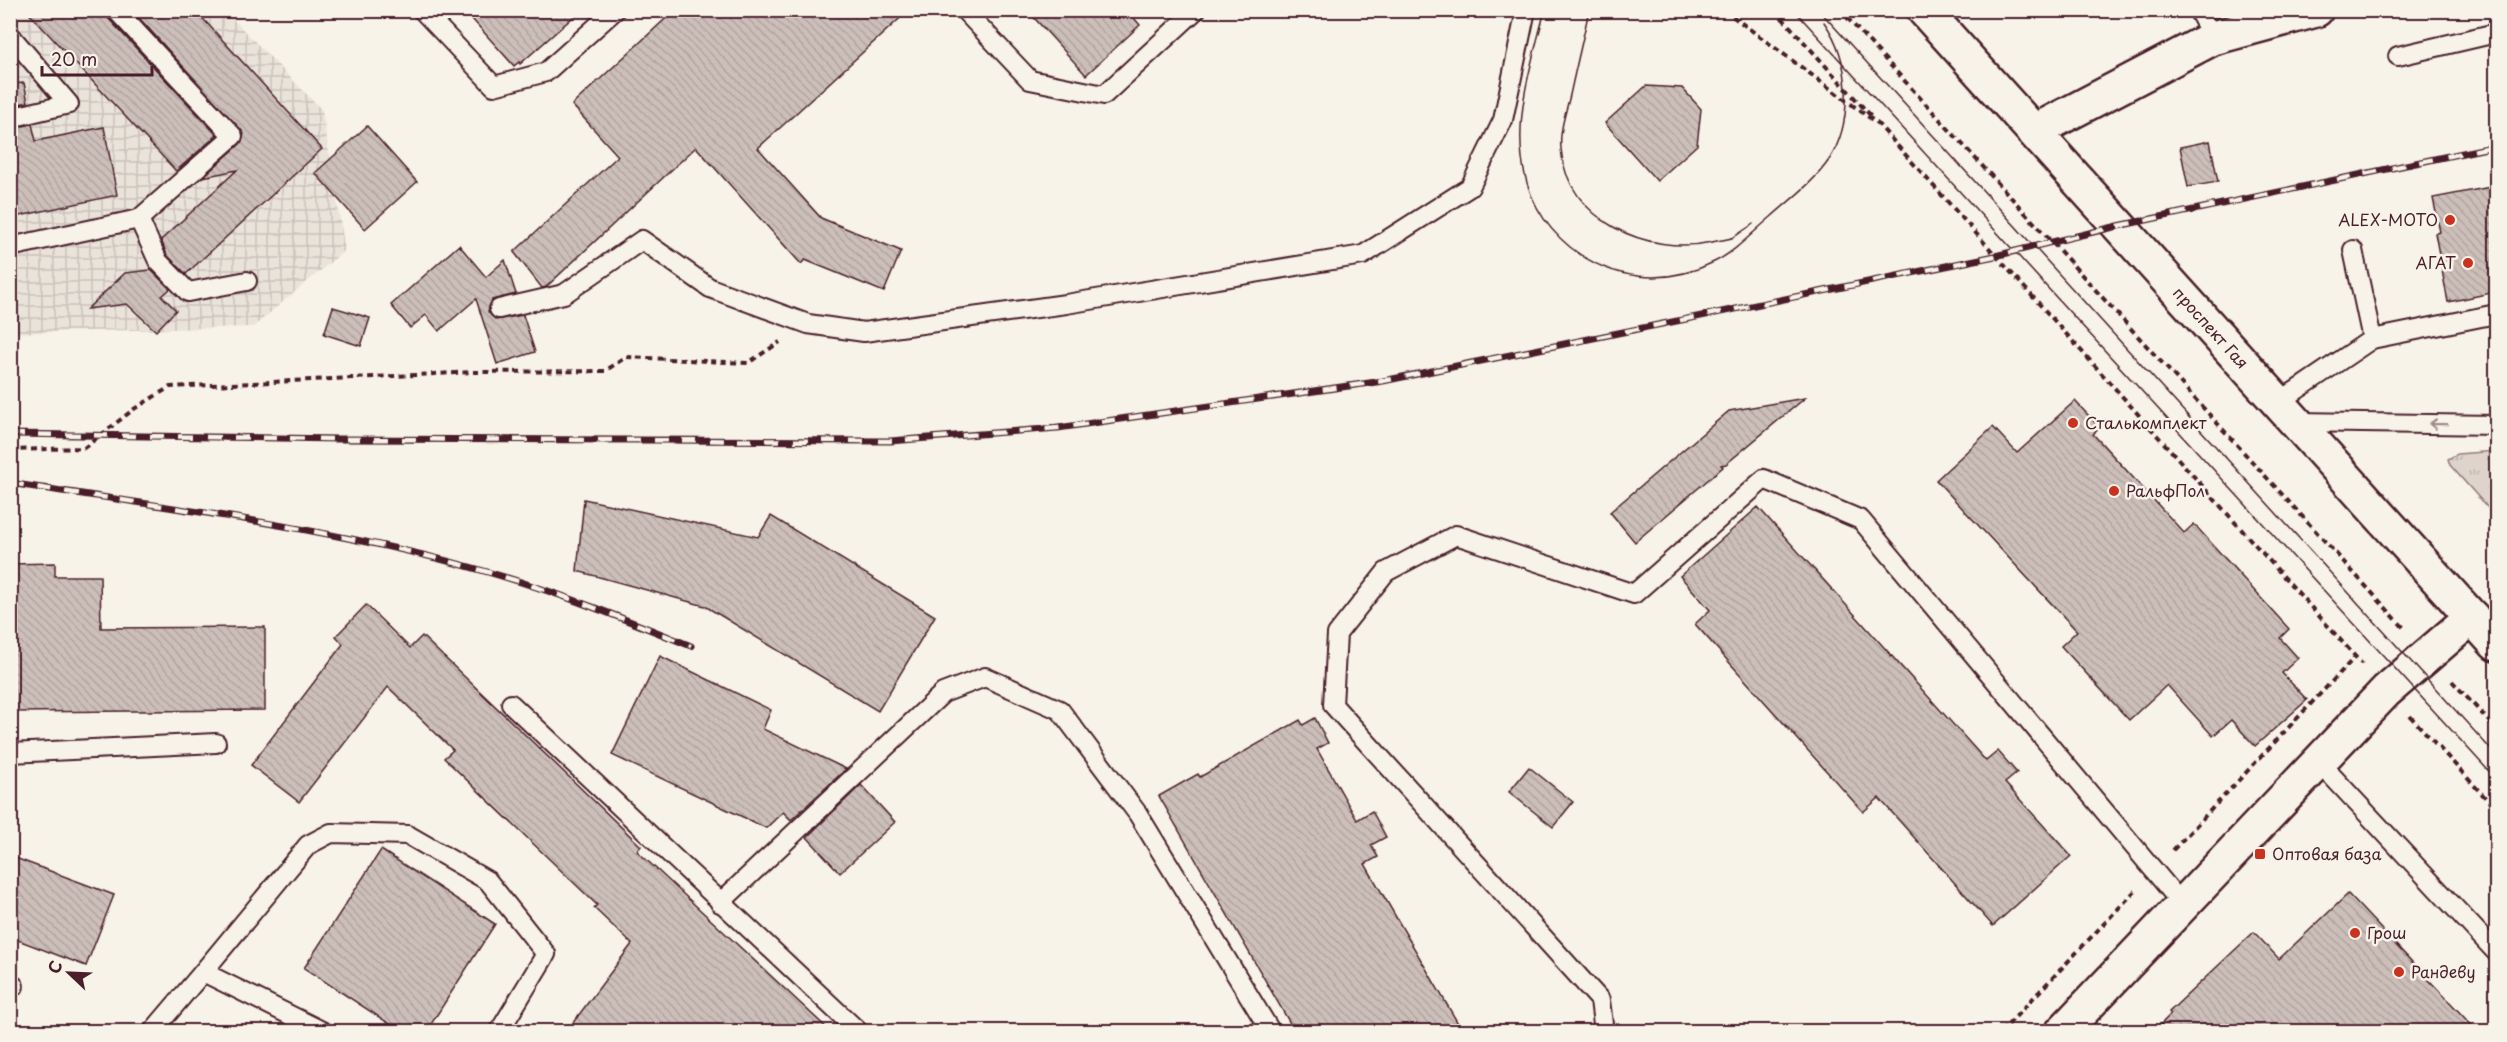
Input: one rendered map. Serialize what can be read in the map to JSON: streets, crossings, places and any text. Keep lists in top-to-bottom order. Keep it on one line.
{"streets":{"street":["проспект Гая"]},"places":{"other":["ALEX-MOTO","АГАТ","Сталькомплект","РальфПол","Грош","Рандеву"],"transit":["Оптовая база"]},"scale_bar":"20 m","north":"top left"}
